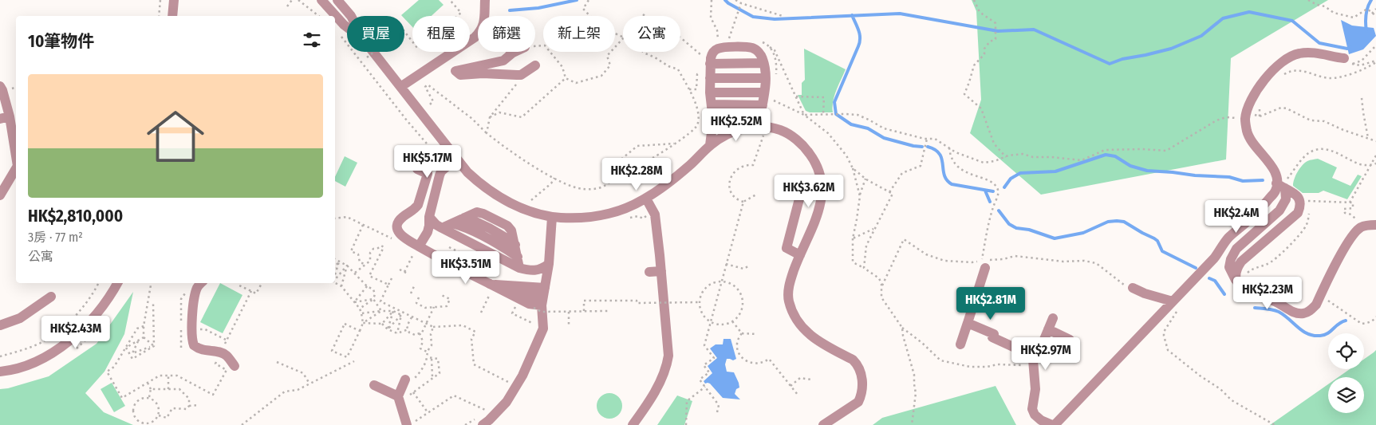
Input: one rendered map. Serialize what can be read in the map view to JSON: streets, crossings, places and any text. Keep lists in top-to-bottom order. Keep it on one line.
{"page":{"chip":["買屋","租屋","篩選","新上架","公寓"],"heading":"10筆物件","list":[{"name":"HK$2,810,000","note":"3房 · 77 m² · 公寓"}],"price":["HK$2.52M","HK$5.17M","HK$2.28M","HK$3.62M","HK$2.4M","HK$3.51M","HK$2.23M","HK$2.81M","HK$2.43M","HK$2.97M"]}}
